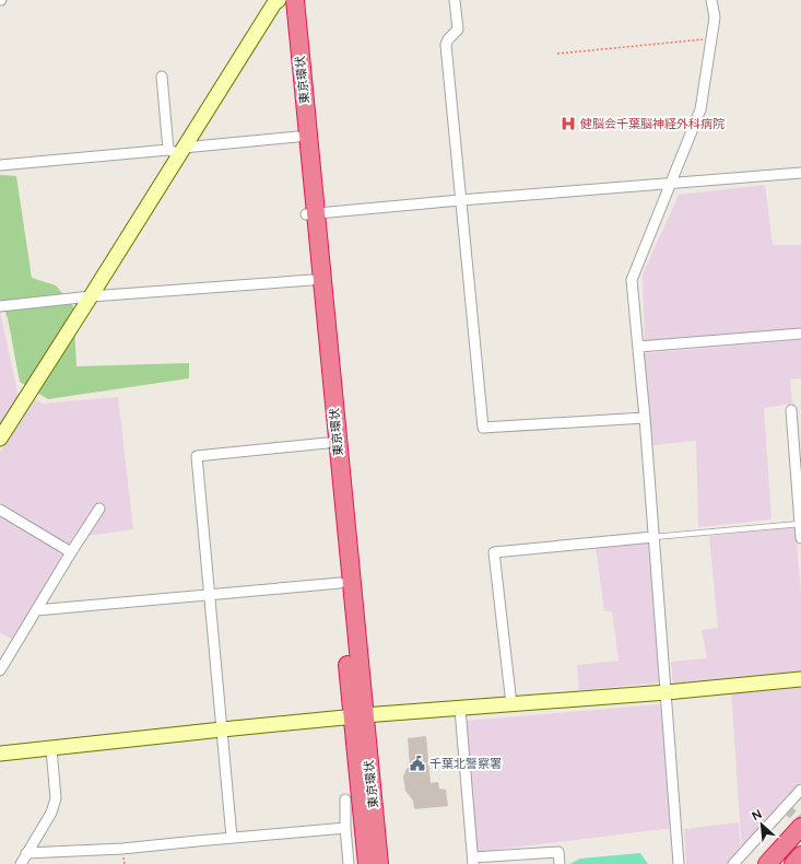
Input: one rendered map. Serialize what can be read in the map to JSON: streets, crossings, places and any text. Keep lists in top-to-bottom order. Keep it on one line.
{"streets":{"highway":["東京環状"]},"places":{"hospital":["健脳会千葉脳神経外科病院"],"public building":["千葉北警察署"]},"north":"top left"}
